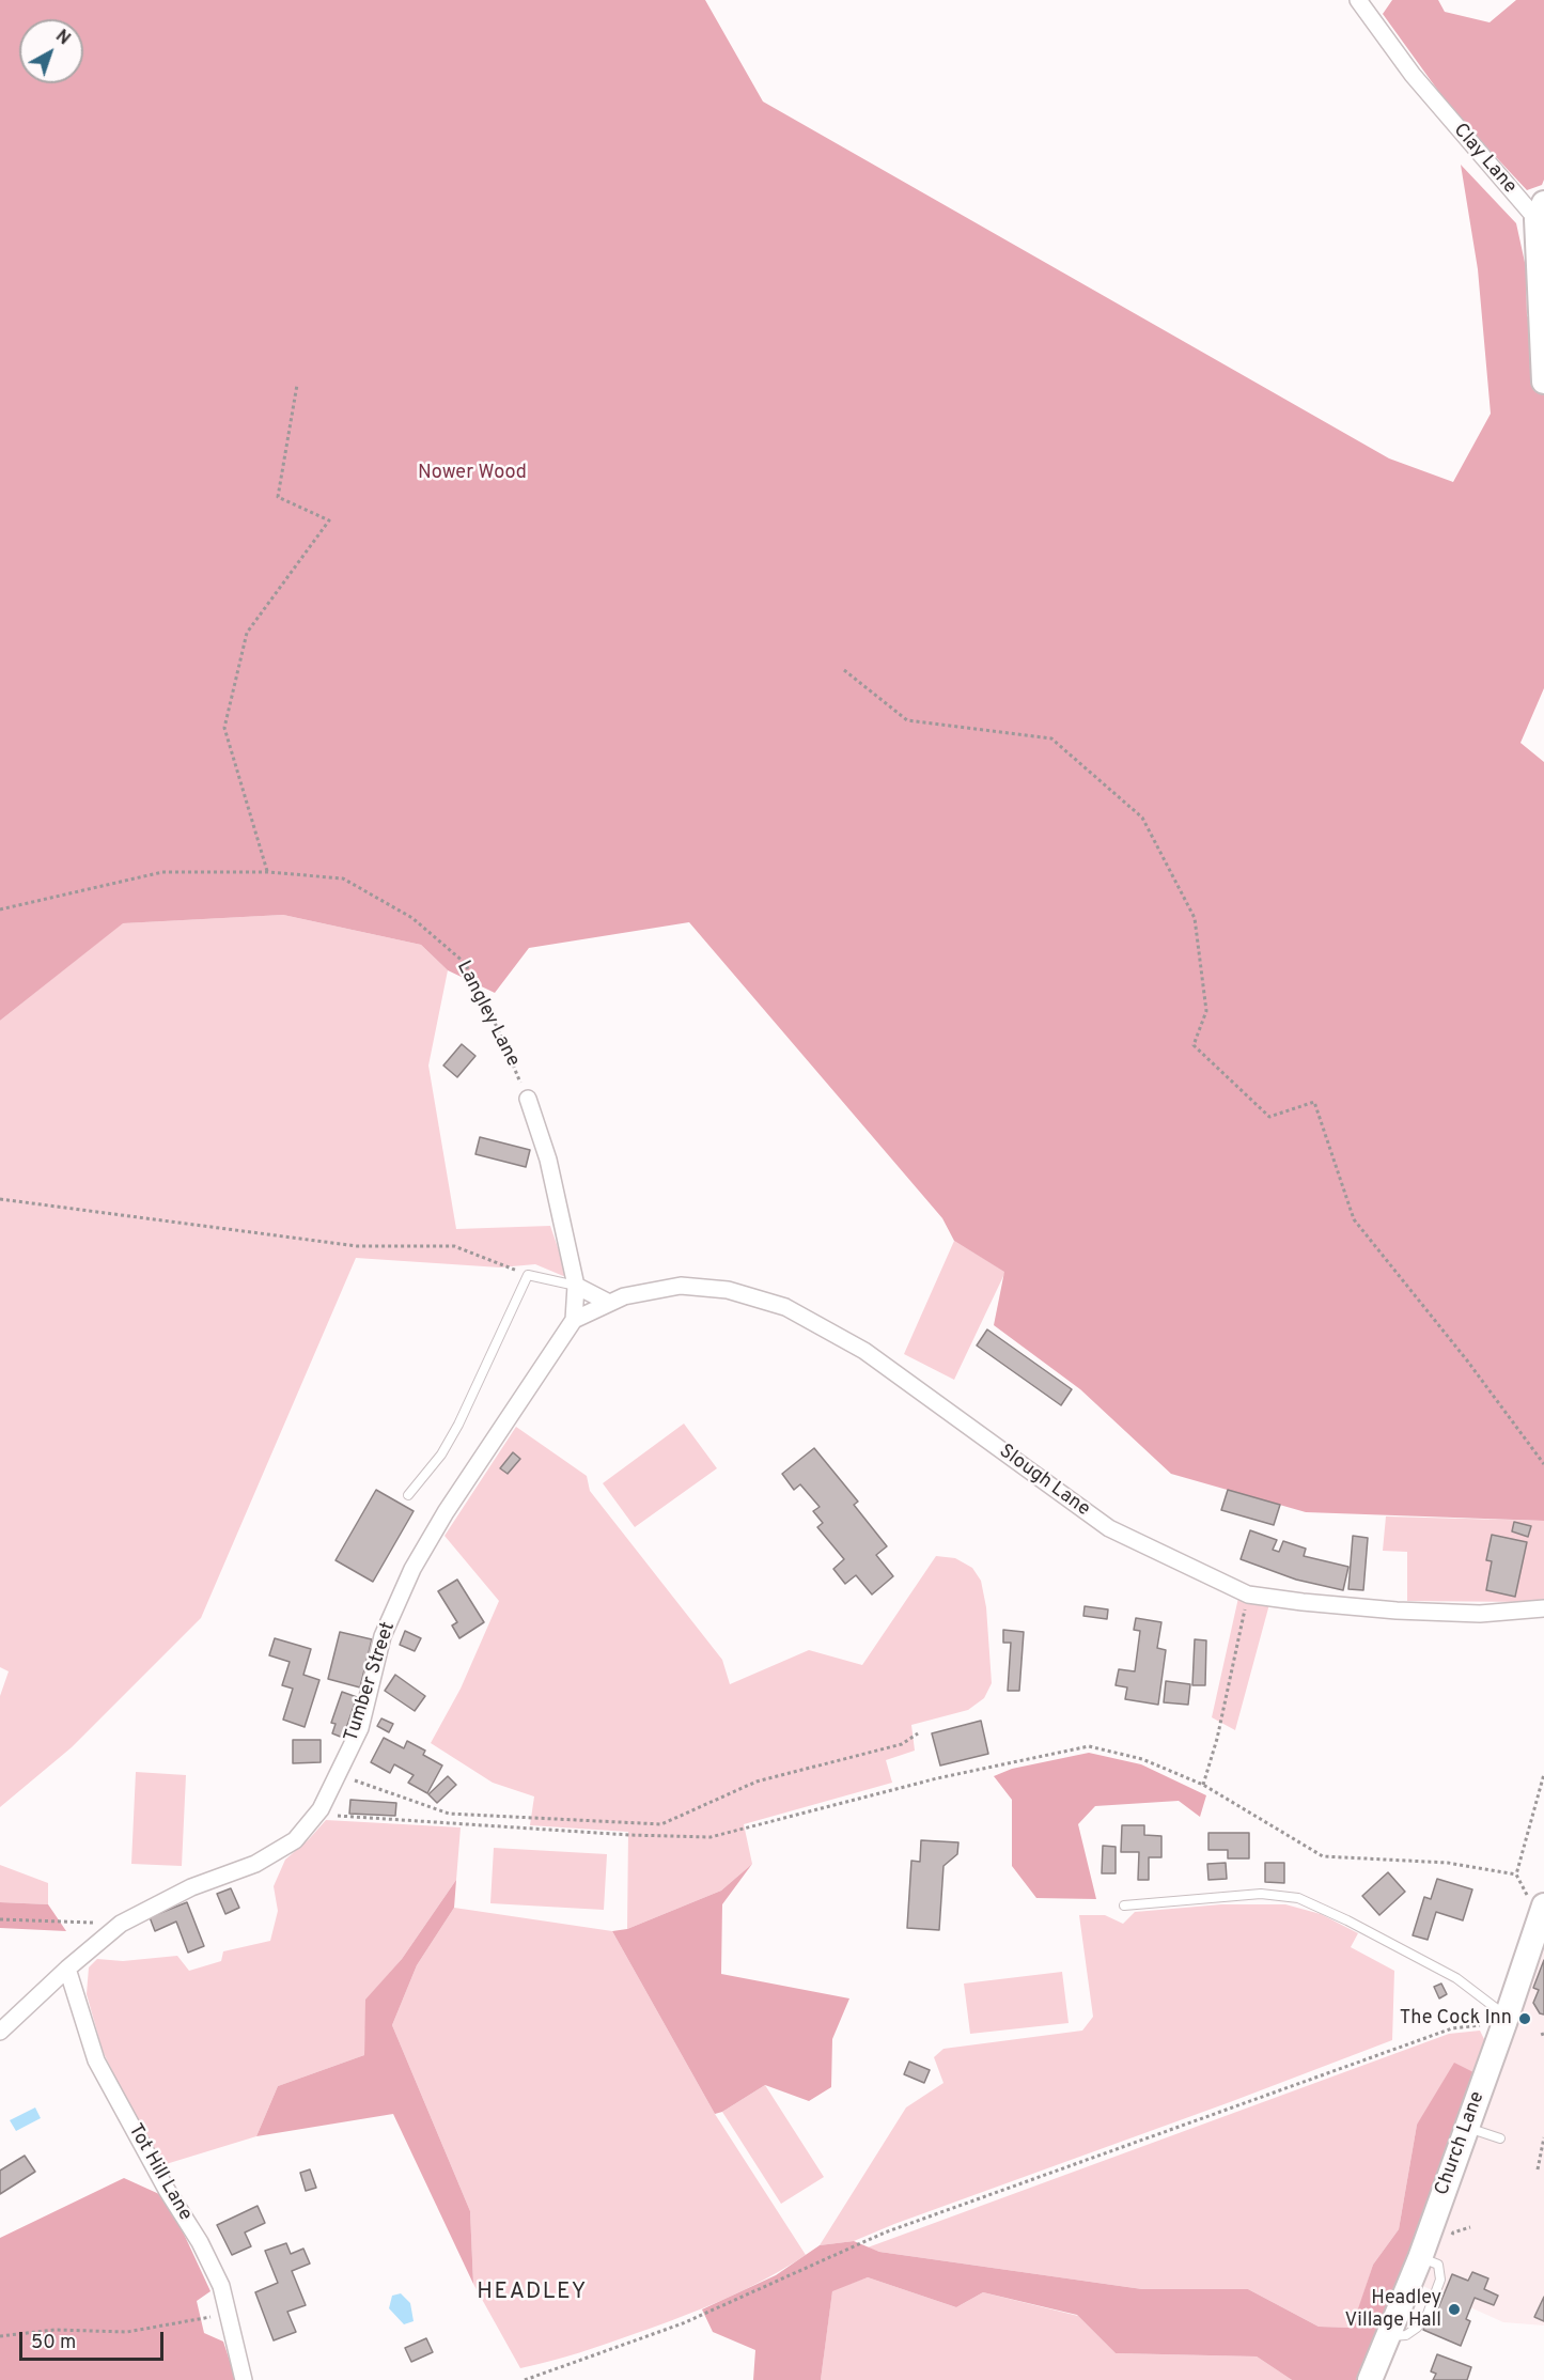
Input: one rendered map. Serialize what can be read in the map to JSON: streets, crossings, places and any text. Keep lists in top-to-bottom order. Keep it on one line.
{"streets":{"street":["Clay Lane","Slough Lane","Tumber Street","Church Lane","Tot Hill Lane"],"path":["Langley Lane"]},"crossings":[["Slough Lane","Tumber Street"],["Tumber Street","Tot Hill Lane"]],"districts":["HEADLEY"],"parks":["Nower Wood"],"places":["The Cock Inn","Headley Village Hall"],"scale_bar":"50 m","north":"top right"}
